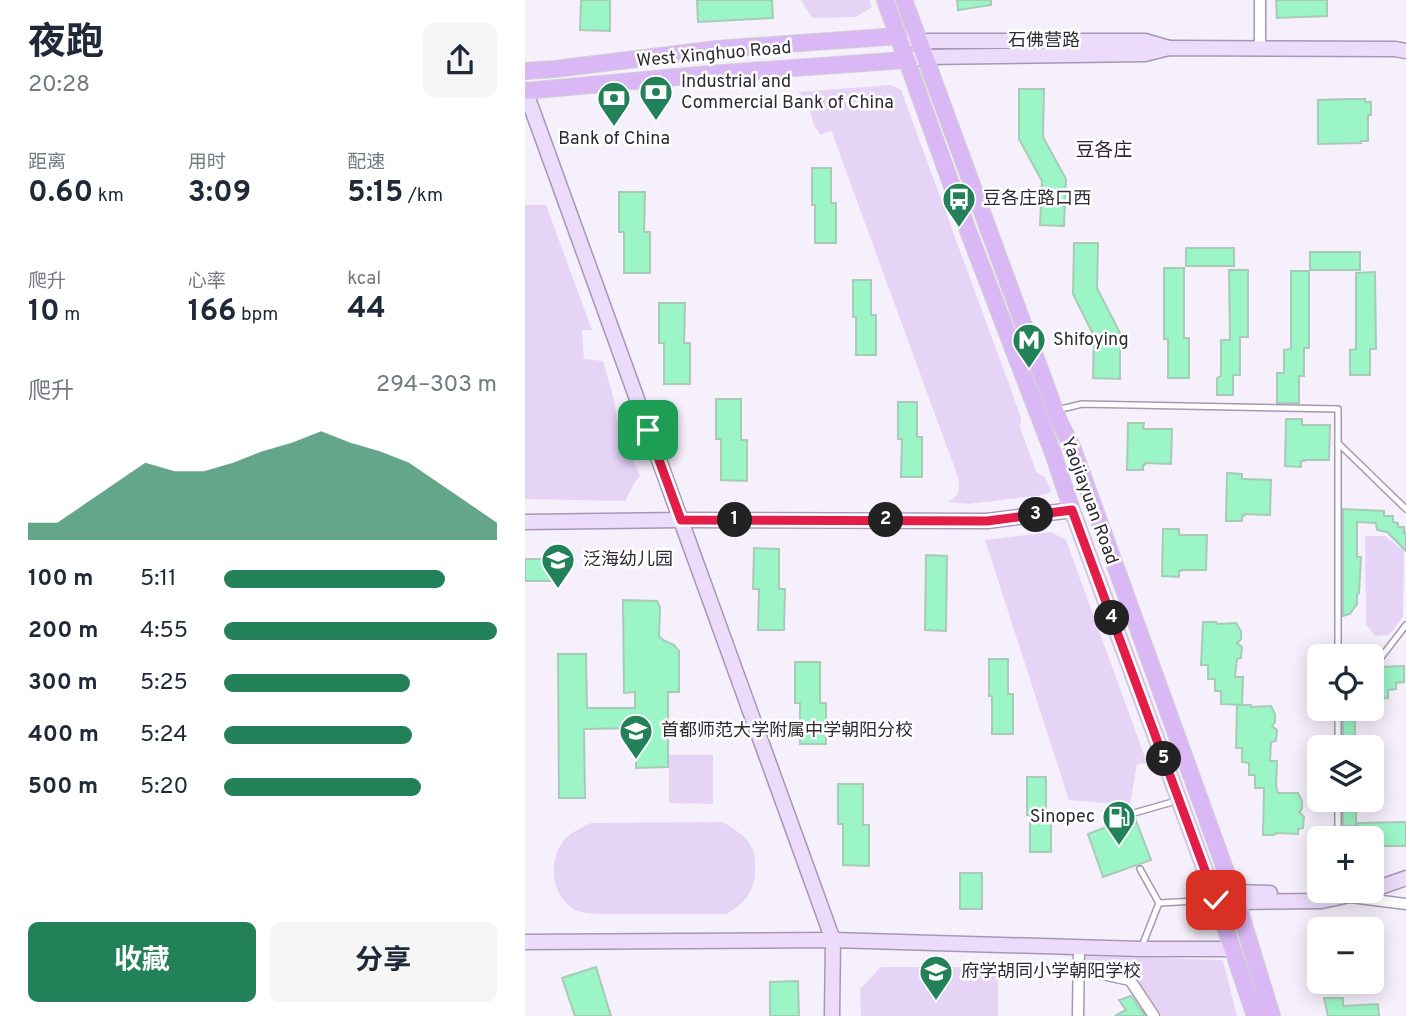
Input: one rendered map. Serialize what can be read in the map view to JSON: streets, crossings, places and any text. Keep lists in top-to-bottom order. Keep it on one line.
{"streets":{"main road":["West Xinghuo Road","Yaojiayuan Road"],"street":["石佛营路"]},"crossings":[["石佛营路","West Xinghuo Road"],["石佛营路","Yaojiayuan Road"],["West Xinghuo Road","Yaojiayuan Road"]],"districts":["豆各庄"],"places":{"bank":["Industrial and Commercial Bank of China","Bank of China"],"bus stop":["豆各庄路口西"],"metro station":["Shifoying"],"school or university":["泛海幼儿园","首都师范大学附属中学朝阳分校","府学胡同小学朝阳学校"],"fuel station":["Sinopec"]},"page":{"heading":["夜跑","20:28"],"stats":[["距离","0.60 km"],["用时","3:09"],["配速","5:15 /km"],["爬升","10 m"],["心率","166 bpm"],["kcal","44"]],"chart":["爬升","294–303 m"],"pins":["3","1","2","4","5"],"list":[{"name":"100 m","note":"5:11"},{"name":"200 m","note":"4:55"},{"name":"300 m","note":"5:25"},{"name":"400 m","note":"5:24"},{"name":"500 m","note":"5:20"}],"map_buttons":["+","−"],"buttons":["收藏","分享"]}}
